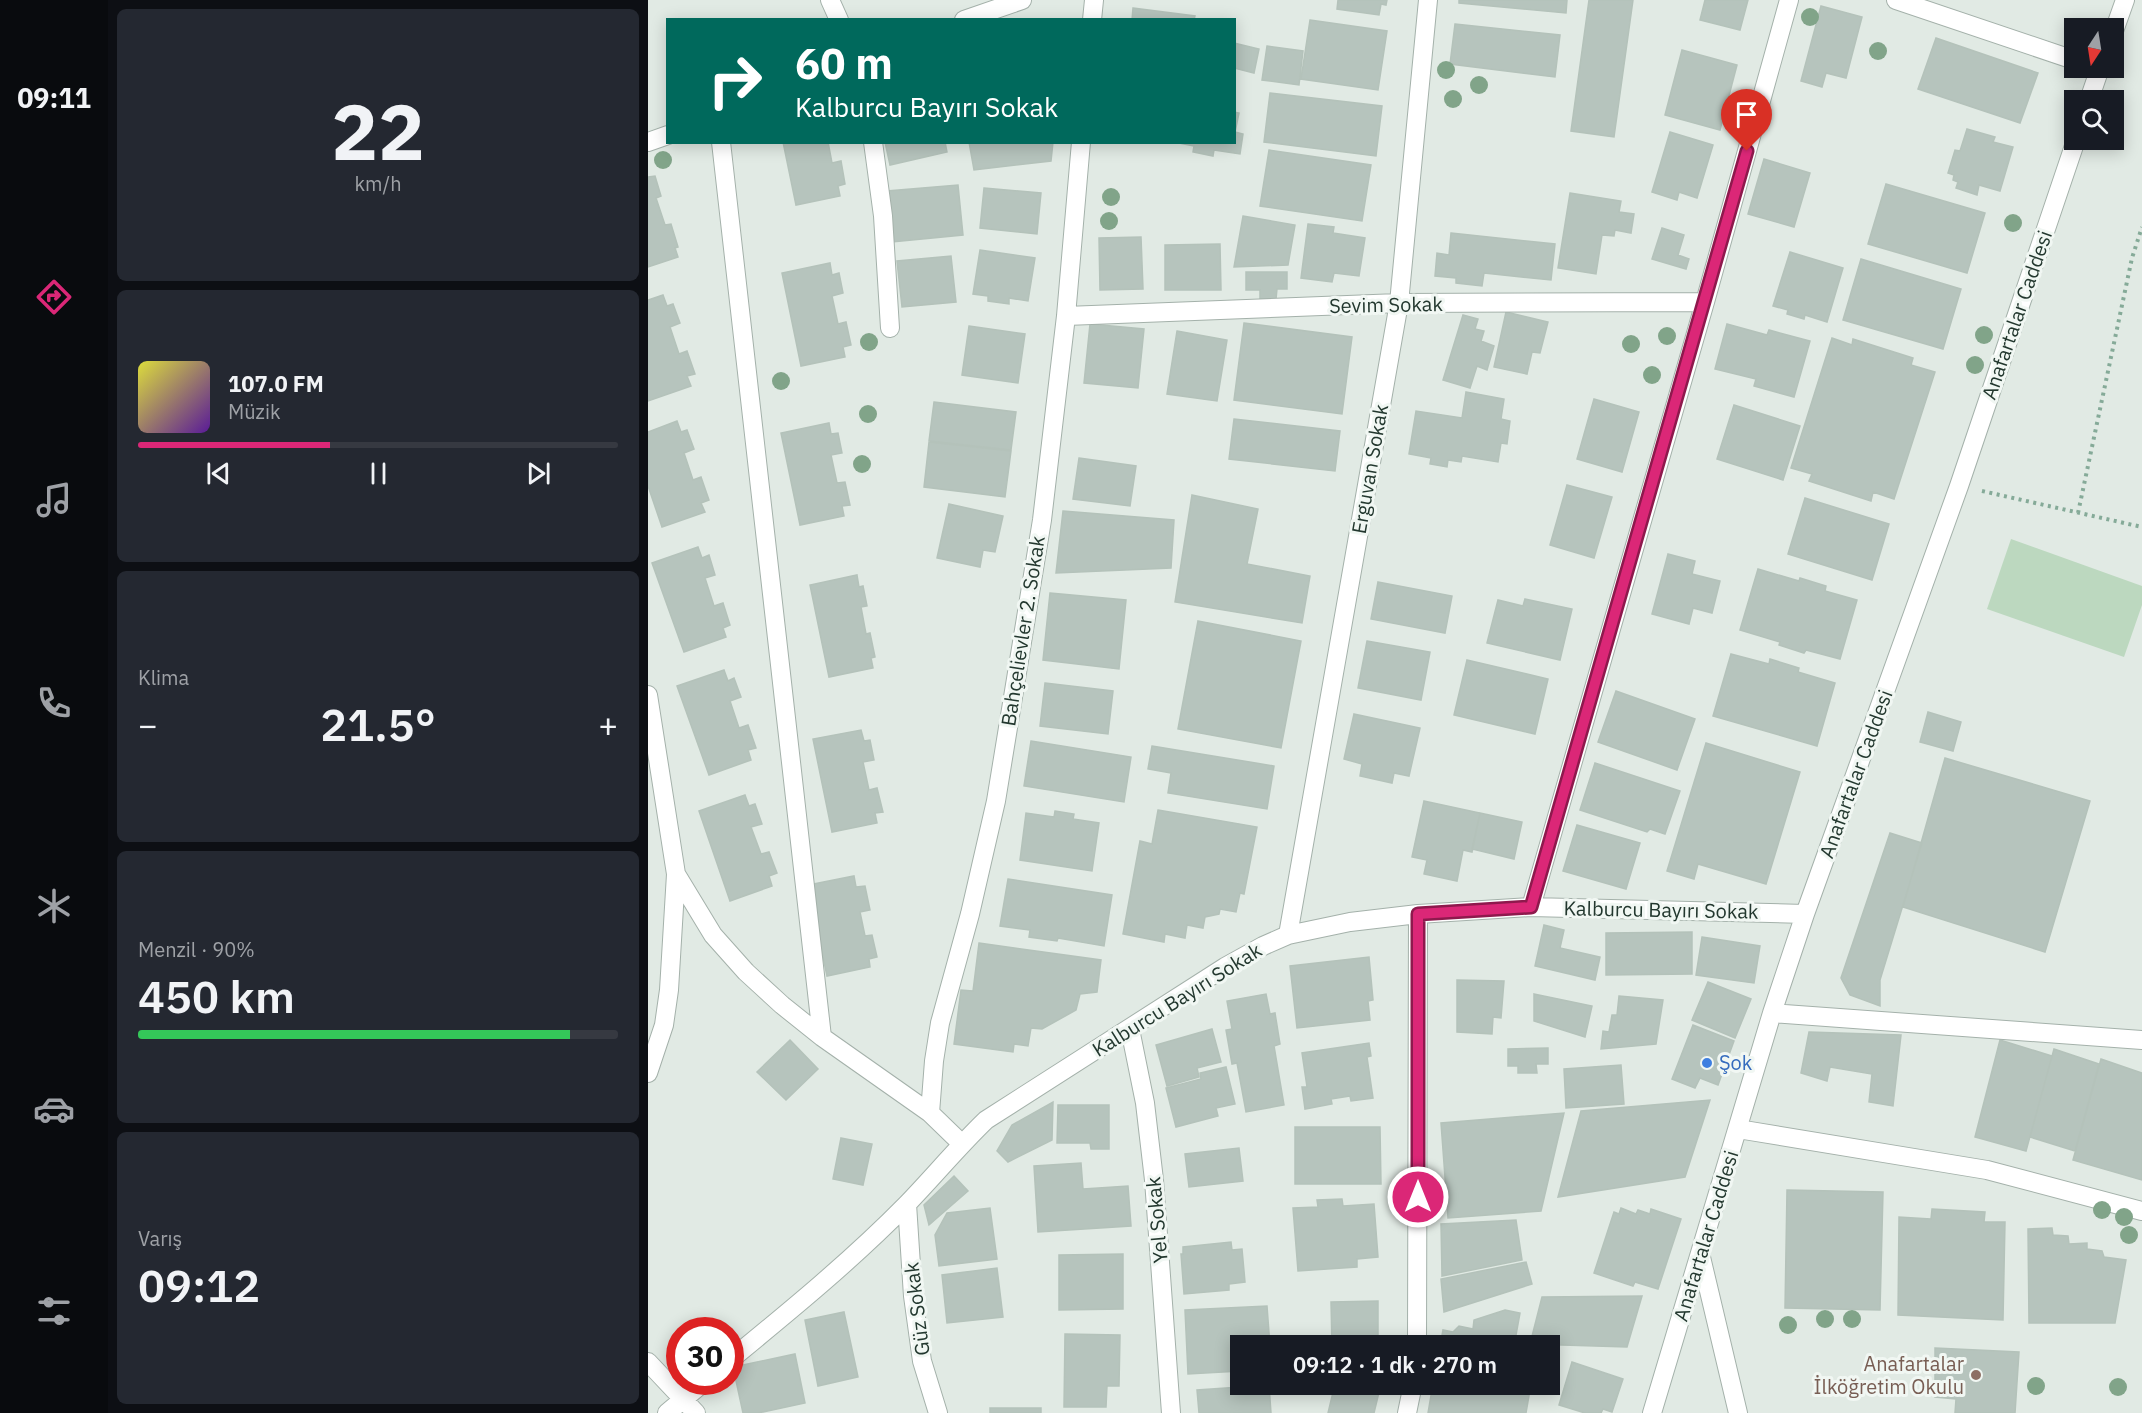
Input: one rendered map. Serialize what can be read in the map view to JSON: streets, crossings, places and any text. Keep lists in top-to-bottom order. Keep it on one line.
{"streets":{"street":["Sevim Sokak","Anafartalar Caddesi","Erguvan Sokak","Bahçelievler 2. Sokak","Kalburcu Bayırı Sokak","Yel Sokak","Güz Sokak"]},"crossings":[["Sevim Sokak","Erguvan Sokak"],["Sevim Sokak","Bahçelievler 2. Sokak"],["Anafartalar Caddesi","Kalburcu Bayırı Sokak"],["Erguvan Sokak","Kalburcu Bayırı Sokak"],["Kalburcu Bayırı Sokak","Yel Sokak"],["Kalburcu Bayırı Sokak","Güz Sokak"]],"places":["Şok","Anafartalar İlköğretim Okulu"],"north":"bottom","page":{"tabs":"09:11","tile":[["22","km/h"],"Klima",["Menzil · 90%","450 km"],["Varış","09:12"]],"turn":["60 m","Kalburcu Bayırı Sokak"],"song":["107.0 FM","Müzik"],"heat":["−","21.5°","+"],"limit":"30","trip":"09:12 · 1 dk · 270 m"}}
